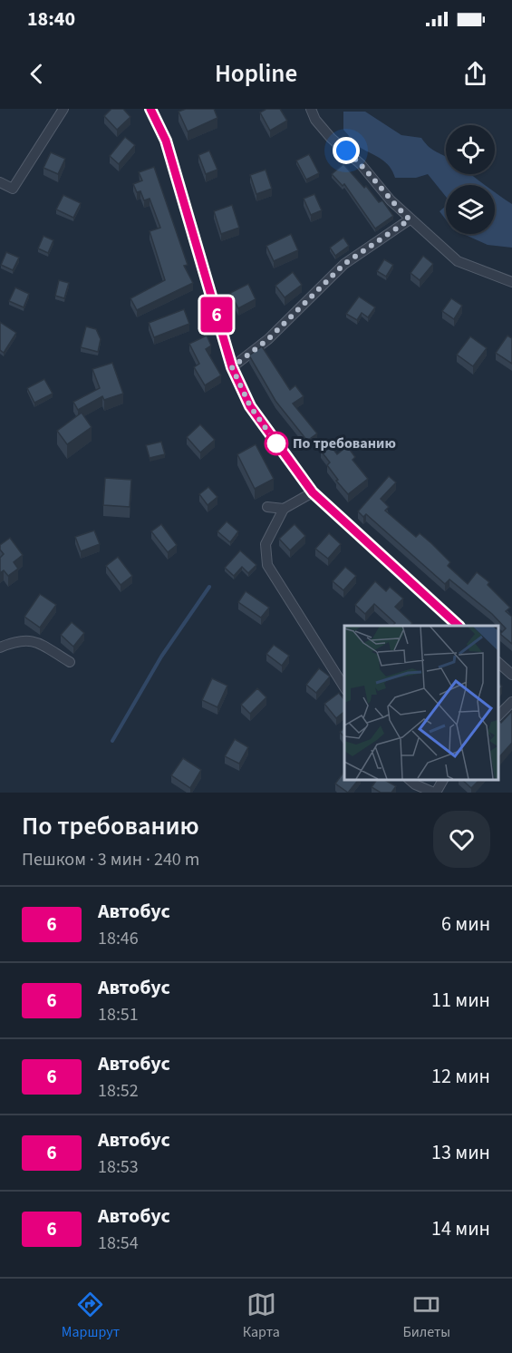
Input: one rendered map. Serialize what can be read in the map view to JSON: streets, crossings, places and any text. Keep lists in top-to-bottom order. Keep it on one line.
{"places":["По требованию"],"lines":["bus line 6"],"page":{"status":"18:40","header":"Hopline","on_map":"6","heading":["По требованию","Пешком · 3 мин · 240 m"],"list":[{"mark":"6","name":"Автобус","note":"18:46","value":"6 мин"},{"mark":"6","name":"Автобус","note":"18:51","value":"11 мин"},{"mark":"6","name":"Автобус","note":"18:52","value":"12 мин"},{"mark":"6","name":"Автобус","note":"18:53","value":"13 мин"},{"mark":"6","name":"Автобус","note":"18:54","value":"14 мин"}],"tabs":["Маршрут","Карта","Билеты"]}}
